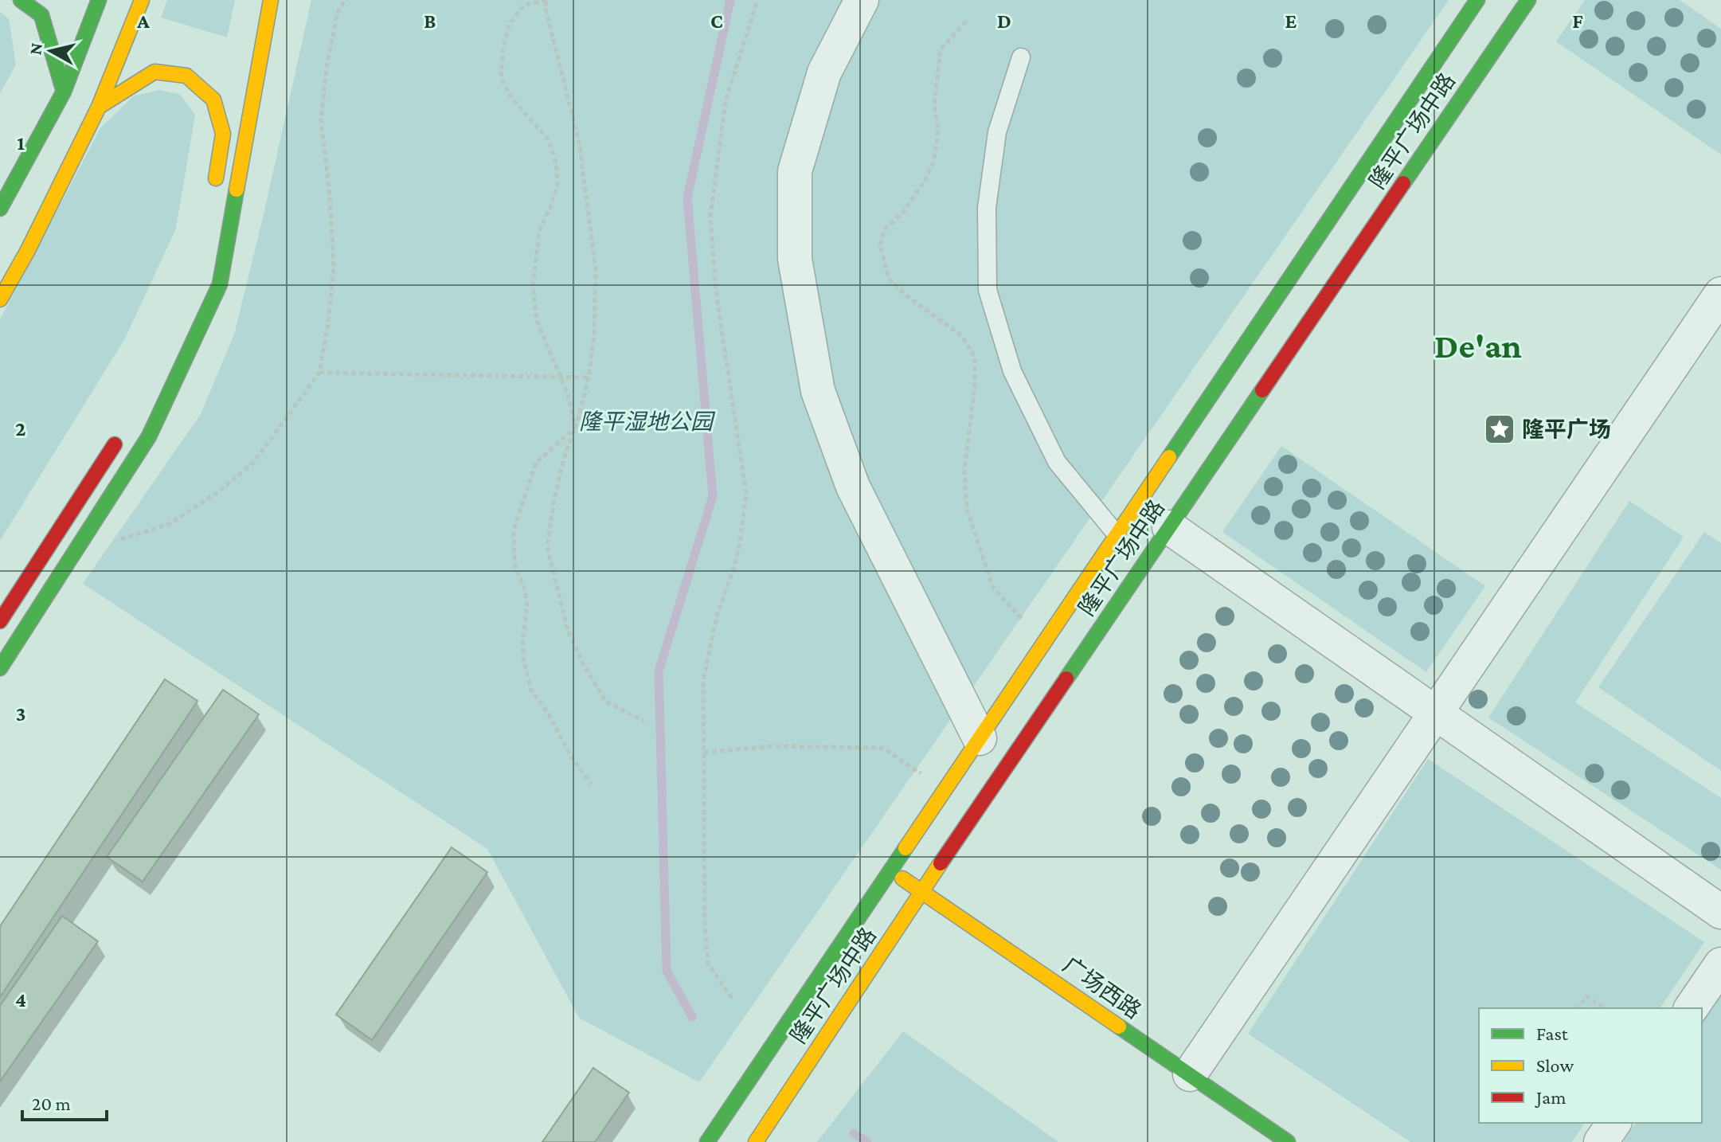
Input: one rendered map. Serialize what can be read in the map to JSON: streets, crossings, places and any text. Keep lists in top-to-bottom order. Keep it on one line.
{"streets":{"street":["隆平广场中路","广场西路"]},"crossings":[["隆平广场中路","广场西路"]],"districts":["De'an"],"parks":["隆平湿地公园"],"places":{"place":["隆平广场"]},"legend":["Fast","Slow","Jam"],"scale_bar":"20 m","north":"left","grid":{"columns":["A","B","C","D","E","F"],"rows":["1","2","3","4"]}}
